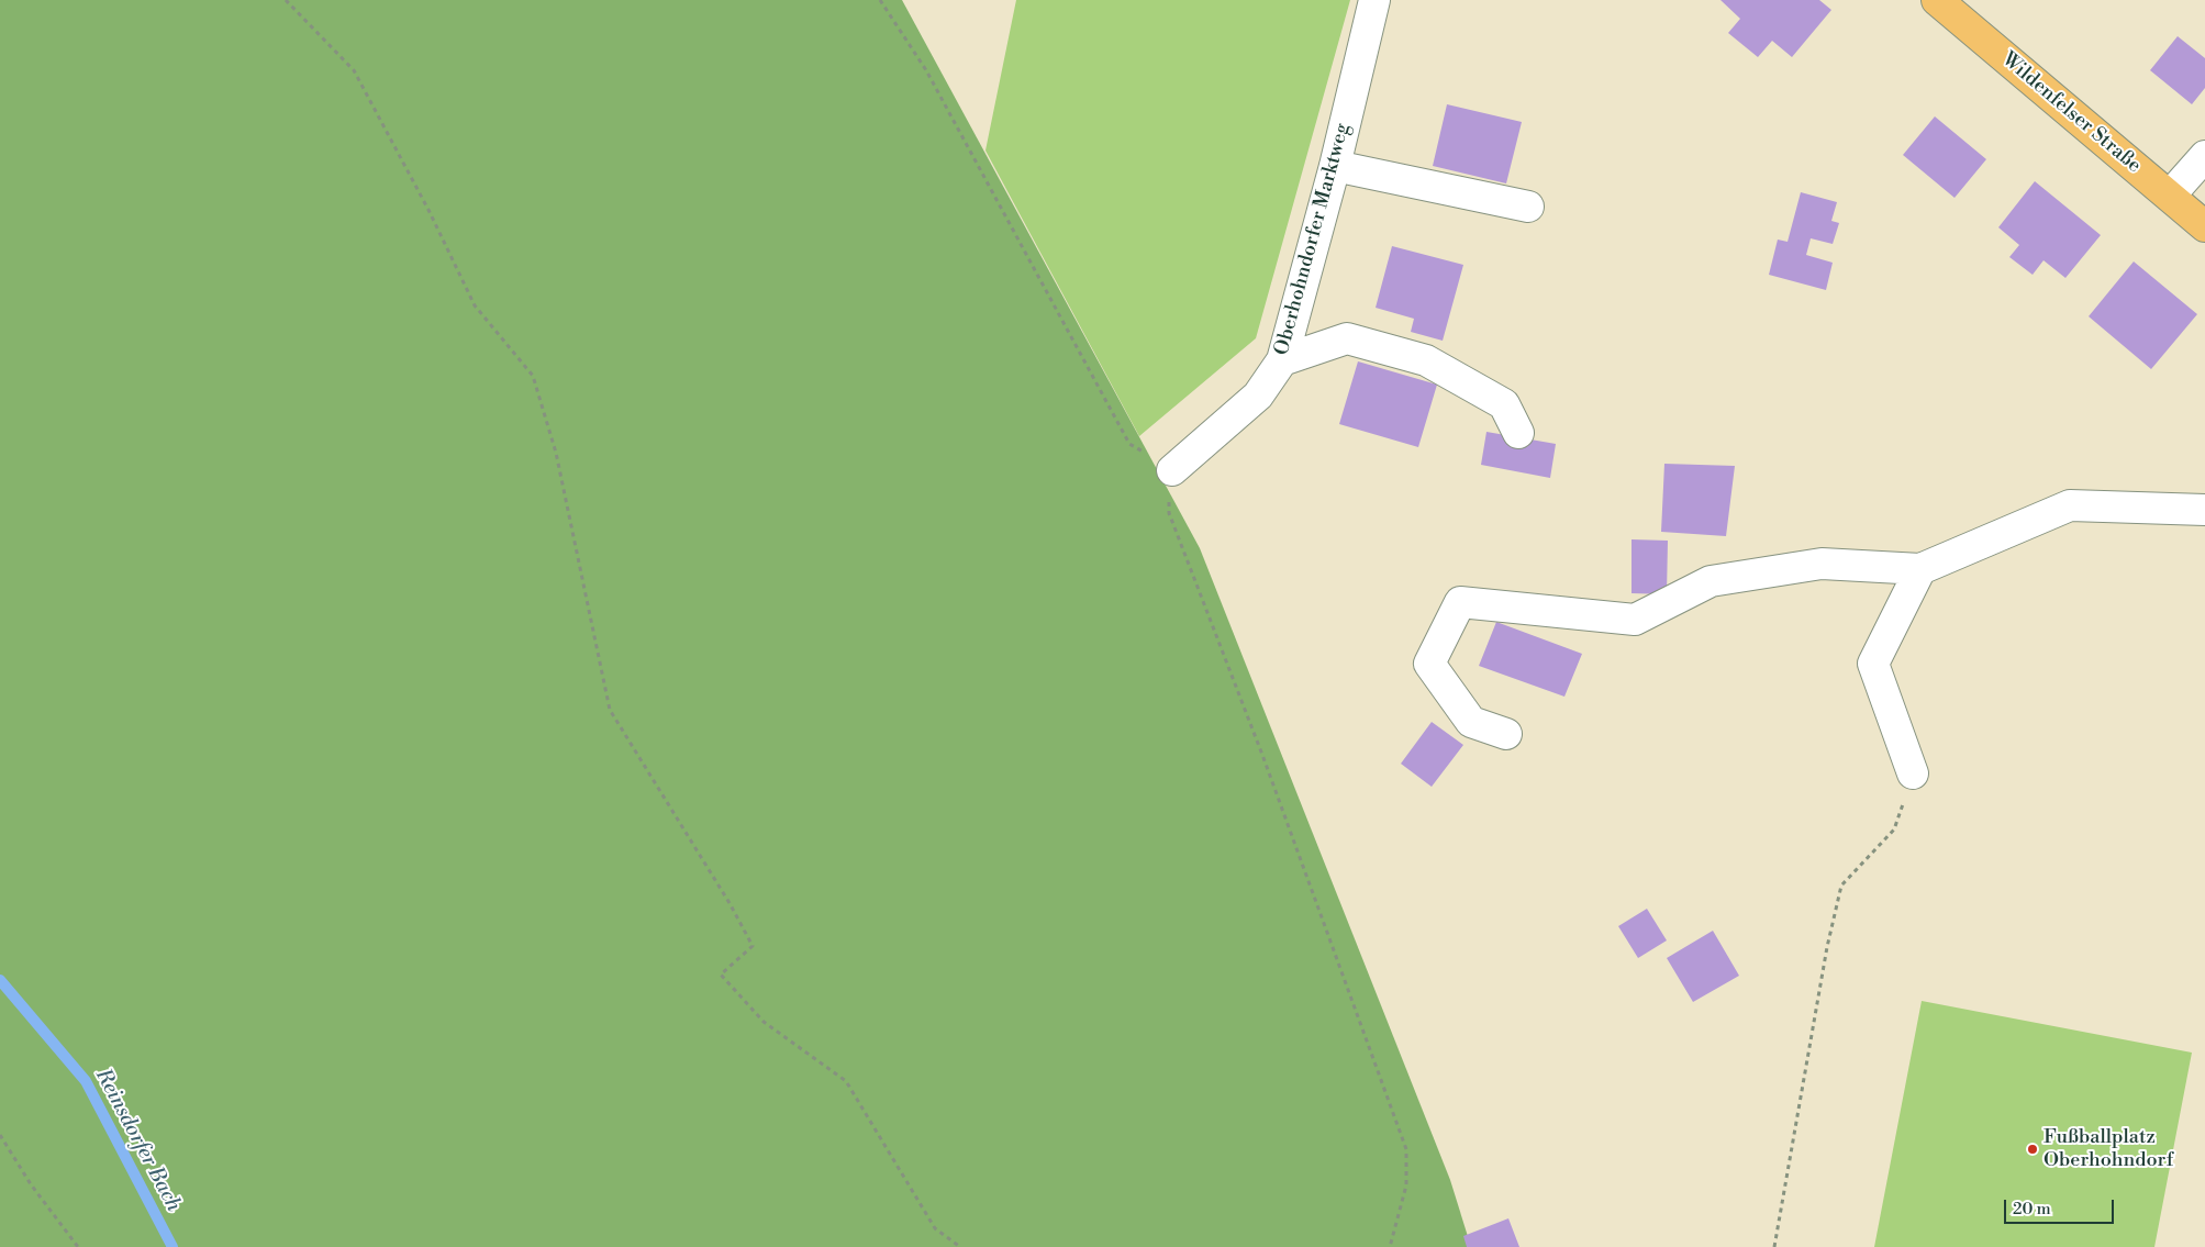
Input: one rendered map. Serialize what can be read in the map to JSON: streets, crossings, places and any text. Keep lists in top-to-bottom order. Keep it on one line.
{"streets":{"main road":["Wildenfelser Straße"],"street":["Oberhohndorfer Marktweg"]},"water":["Reinsdorfer Bach"],"places":["Fußballplatz Oberhohndorf"],"scale_bar":"20 m"}
